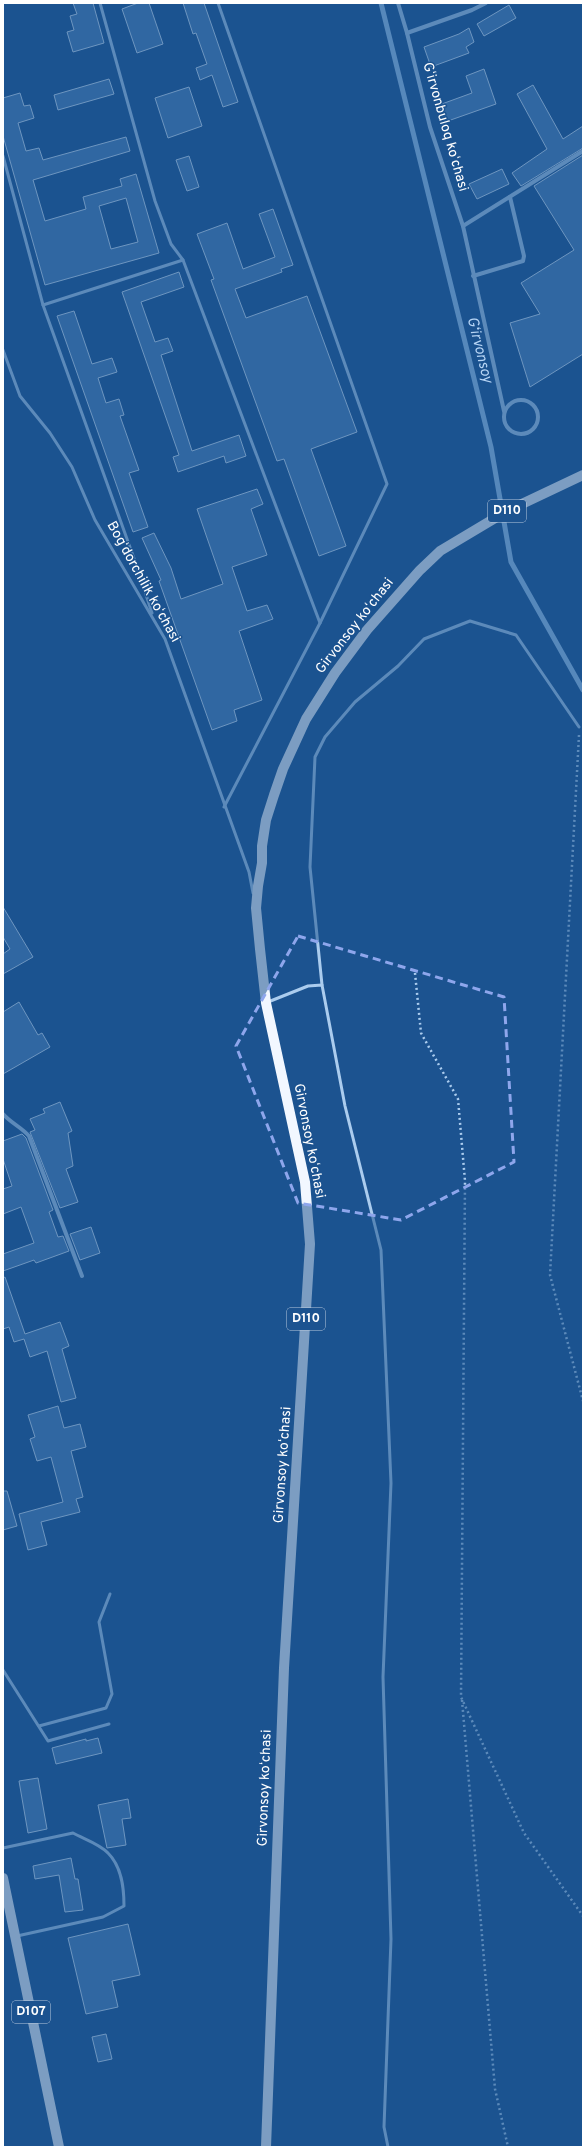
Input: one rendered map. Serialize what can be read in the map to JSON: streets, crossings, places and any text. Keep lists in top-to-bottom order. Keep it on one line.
{"streets":{"main road":["D110","Girvonsoy koʻchasi","D107"],"street":["Gʻirvonbuloq koʻchasi"],"lane":["Bogʻdorchilik koʻchasi"]},"crossings":[["Bogʻdorchilik koʻchasi","Girvonsoy koʻchasi"]],"water":["G‘irvonsoy"]}
